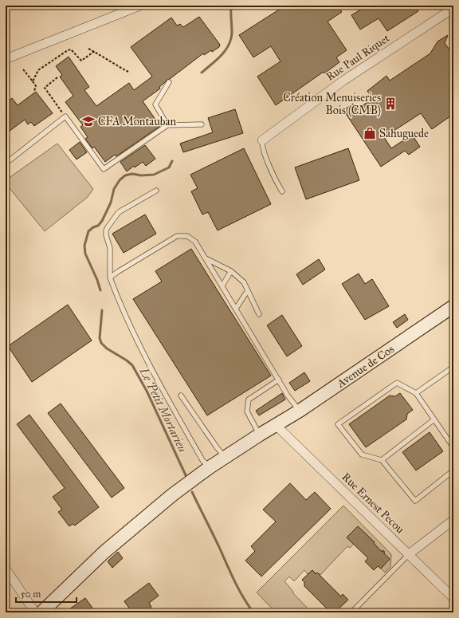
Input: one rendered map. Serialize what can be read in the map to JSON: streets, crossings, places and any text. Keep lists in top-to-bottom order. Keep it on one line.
{"streets":{"street":["Rue Paul Riquet","Avenue de Cos","Rue Ernest Pecou"]},"crossings":[["Avenue de Cos","Rue Ernest Pecou"]],"water":["Le Petit Mortarieu"],"places":{"building":["Création Menuiseries Bois (CMB)"],"school or university":["CFA Montauban"],"shop":["Sahuguede"]},"scale_bar":"50 m"}
